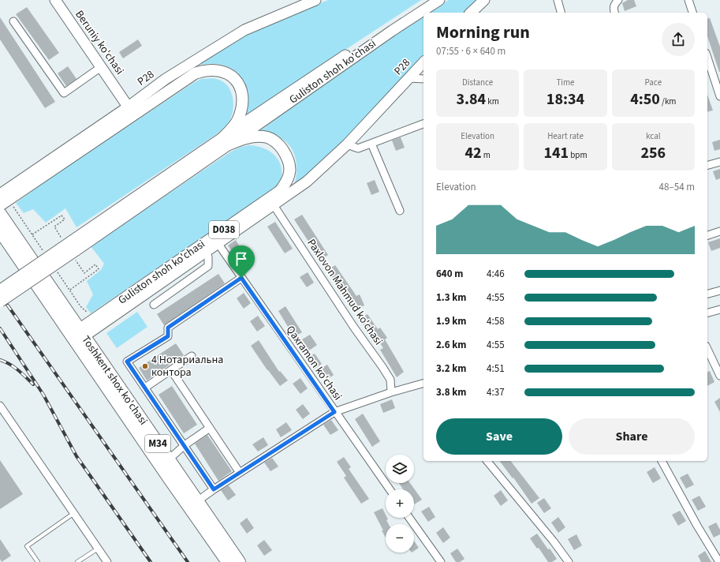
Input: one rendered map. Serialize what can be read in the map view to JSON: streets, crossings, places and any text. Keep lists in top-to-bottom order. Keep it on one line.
{"streets":{"highway":["Toshkent shox ko'chasi","M34"],"main road":["Beruniy ko'chasi","Р28","Guliston shoh ko'chasi","D038"],"street":["Paxlovon Mahmud ko'chasi","Qaxramon ko'chasi"]},"crossings":[["Beruniy ko'chasi","Р28"],["Beruniy ko'chasi","Guliston shoh ko'chasi"],["Р28","Guliston shoh ko'chasi"],["Р28","D038"],["Р28","Paxlovon Mahmud ko'chasi"],["Guliston shoh ko'chasi","D038"],["Guliston shoh ko'chasi","Toshkent shox ko'chasi"],["D038","Paxlovon Mahmud ko'chasi"],["D038","Qaxramon ko'chasi"],["D038","Toshkent shox ko'chasi"]],"places":["4 Нотариальна контора"],"page":{"heading":["Morning run","07:55 · 6 × 640 m"],"stats":[["Distance","3.84 km"],["Time","18:34"],["Pace","4:50 /km"],["Elevation","42 m"],["Heart rate","141 bpm"],["kcal","256"]],"chart":["Elevation","48–54 m"],"list":[{"name":"640 m","note":"4:46"},{"name":"1.3 km","note":"4:55"},{"name":"1.9 km","note":"4:58"},{"name":"2.6 km","note":"4:55"},{"name":"3.2 km","note":"4:51"},{"name":"3.8 km","note":"4:37"}],"buttons":["Save","Share"],"map_buttons":["+","−"]}}
